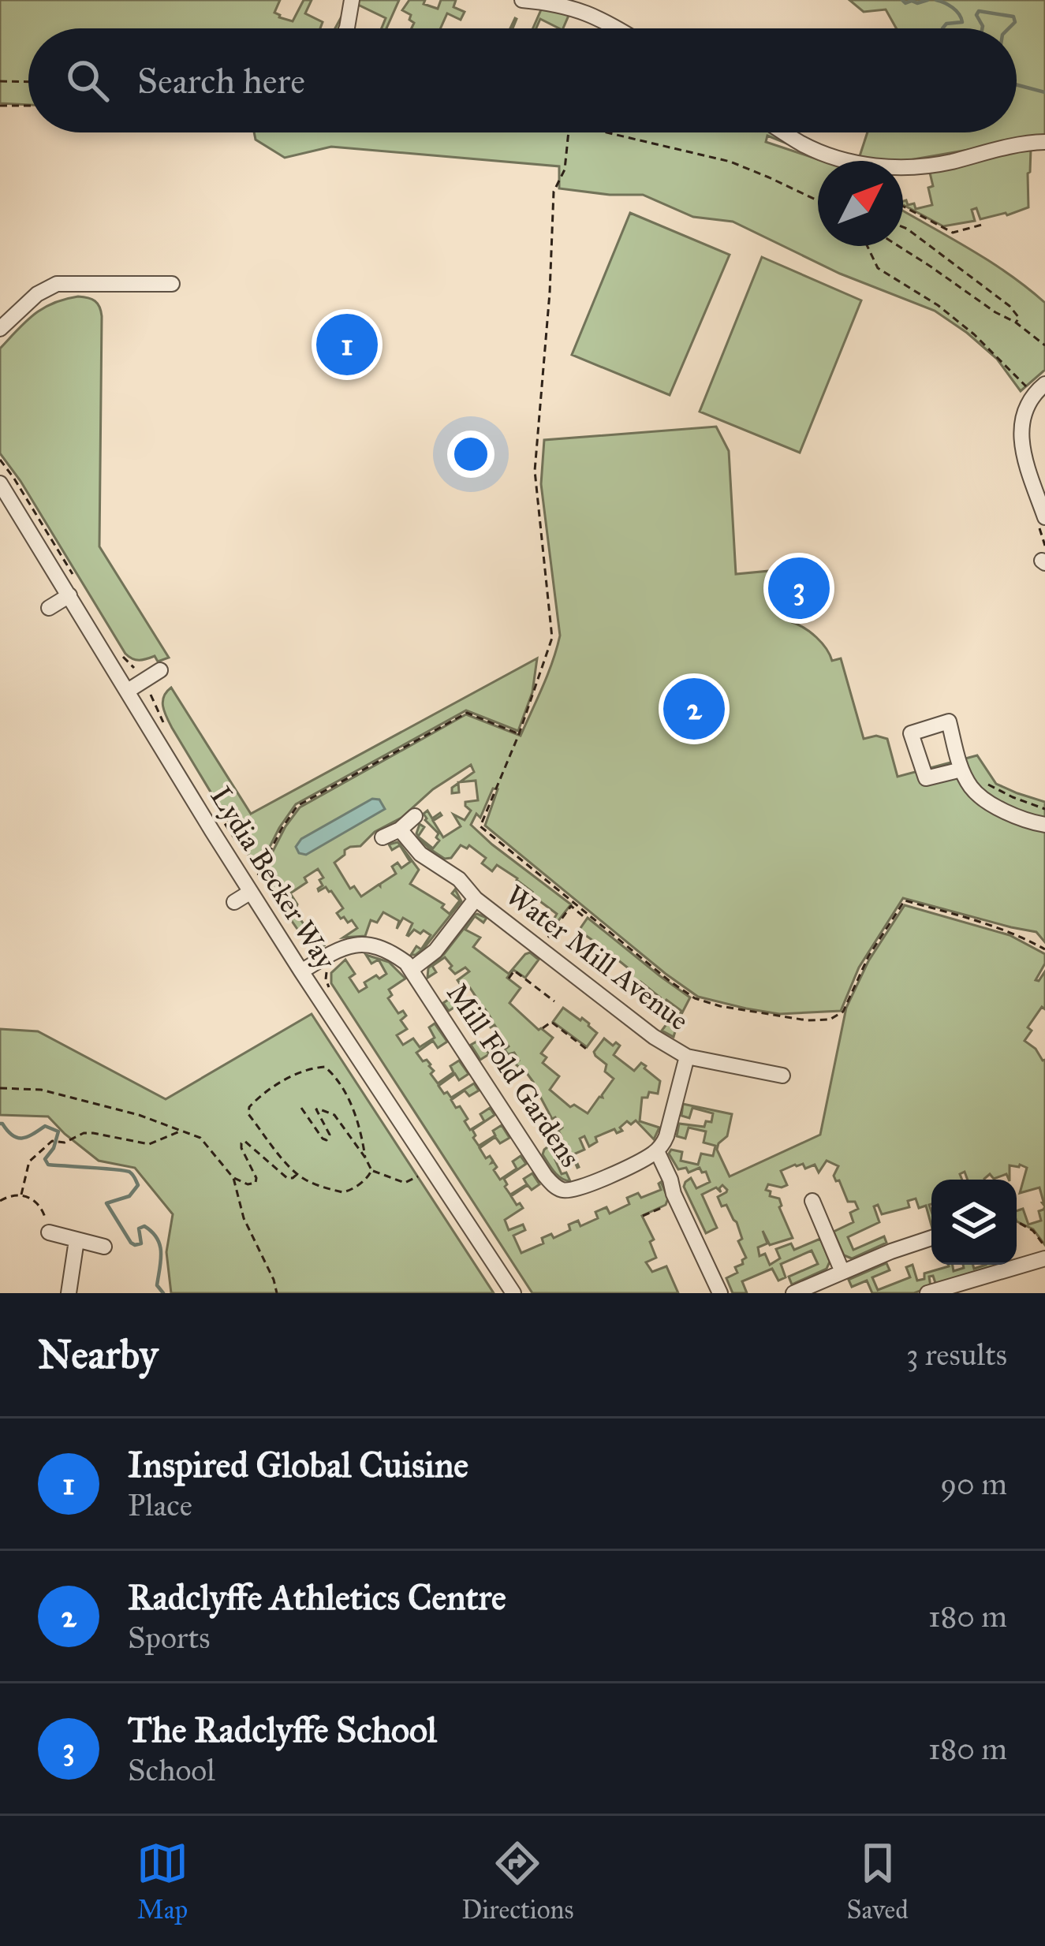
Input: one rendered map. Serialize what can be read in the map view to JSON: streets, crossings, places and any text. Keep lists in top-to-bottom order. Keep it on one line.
{"streets":{"street":["Lydia Becker Way","Water Mill Avenue","Mill Fold Gardens"]},"crossings":[["Lydia Becker Way","Mill Fold Gardens"],["Water Mill Avenue","Mill Fold Gardens"]],"north":"top right","page":{"search":"Search here","pins":["1","3","2"],"heading":["Nearby","3 results"],"list":[{"mark":"1","name":"Inspired Global Cuisine","note":"Place","value":"90 m"},{"mark":"2","name":"Radclyffe Athletics Centre","note":"Sports","value":"180 m"},{"mark":"3","name":"The Radclyffe School","note":"School","value":"180 m"}],"nav":["Map","Directions","Saved"]}}
